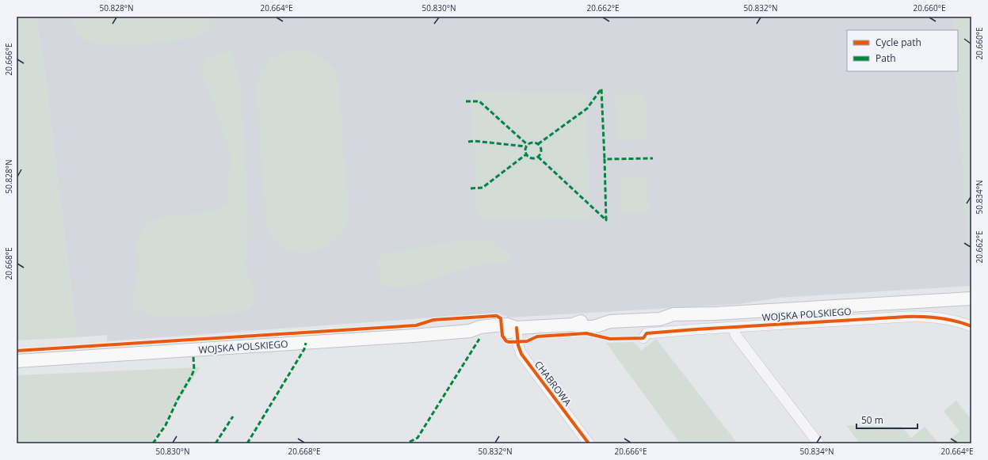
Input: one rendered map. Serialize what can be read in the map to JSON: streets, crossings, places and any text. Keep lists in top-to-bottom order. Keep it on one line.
{"streets":{"main road":["WOJSKA POLSKIEGO"],"street":["CHABROWA"]},"crossings":[["WOJSKA POLSKIEGO","CHABROWA"]],"legend":["Cycle path","Path"],"scale_bar":"50 m","coordinates":["50.828°N","20.664°E","50.830°N","20.662°E","50.832°N","20.660°E","20.666°E","50.834°N","20.668°E"]}
